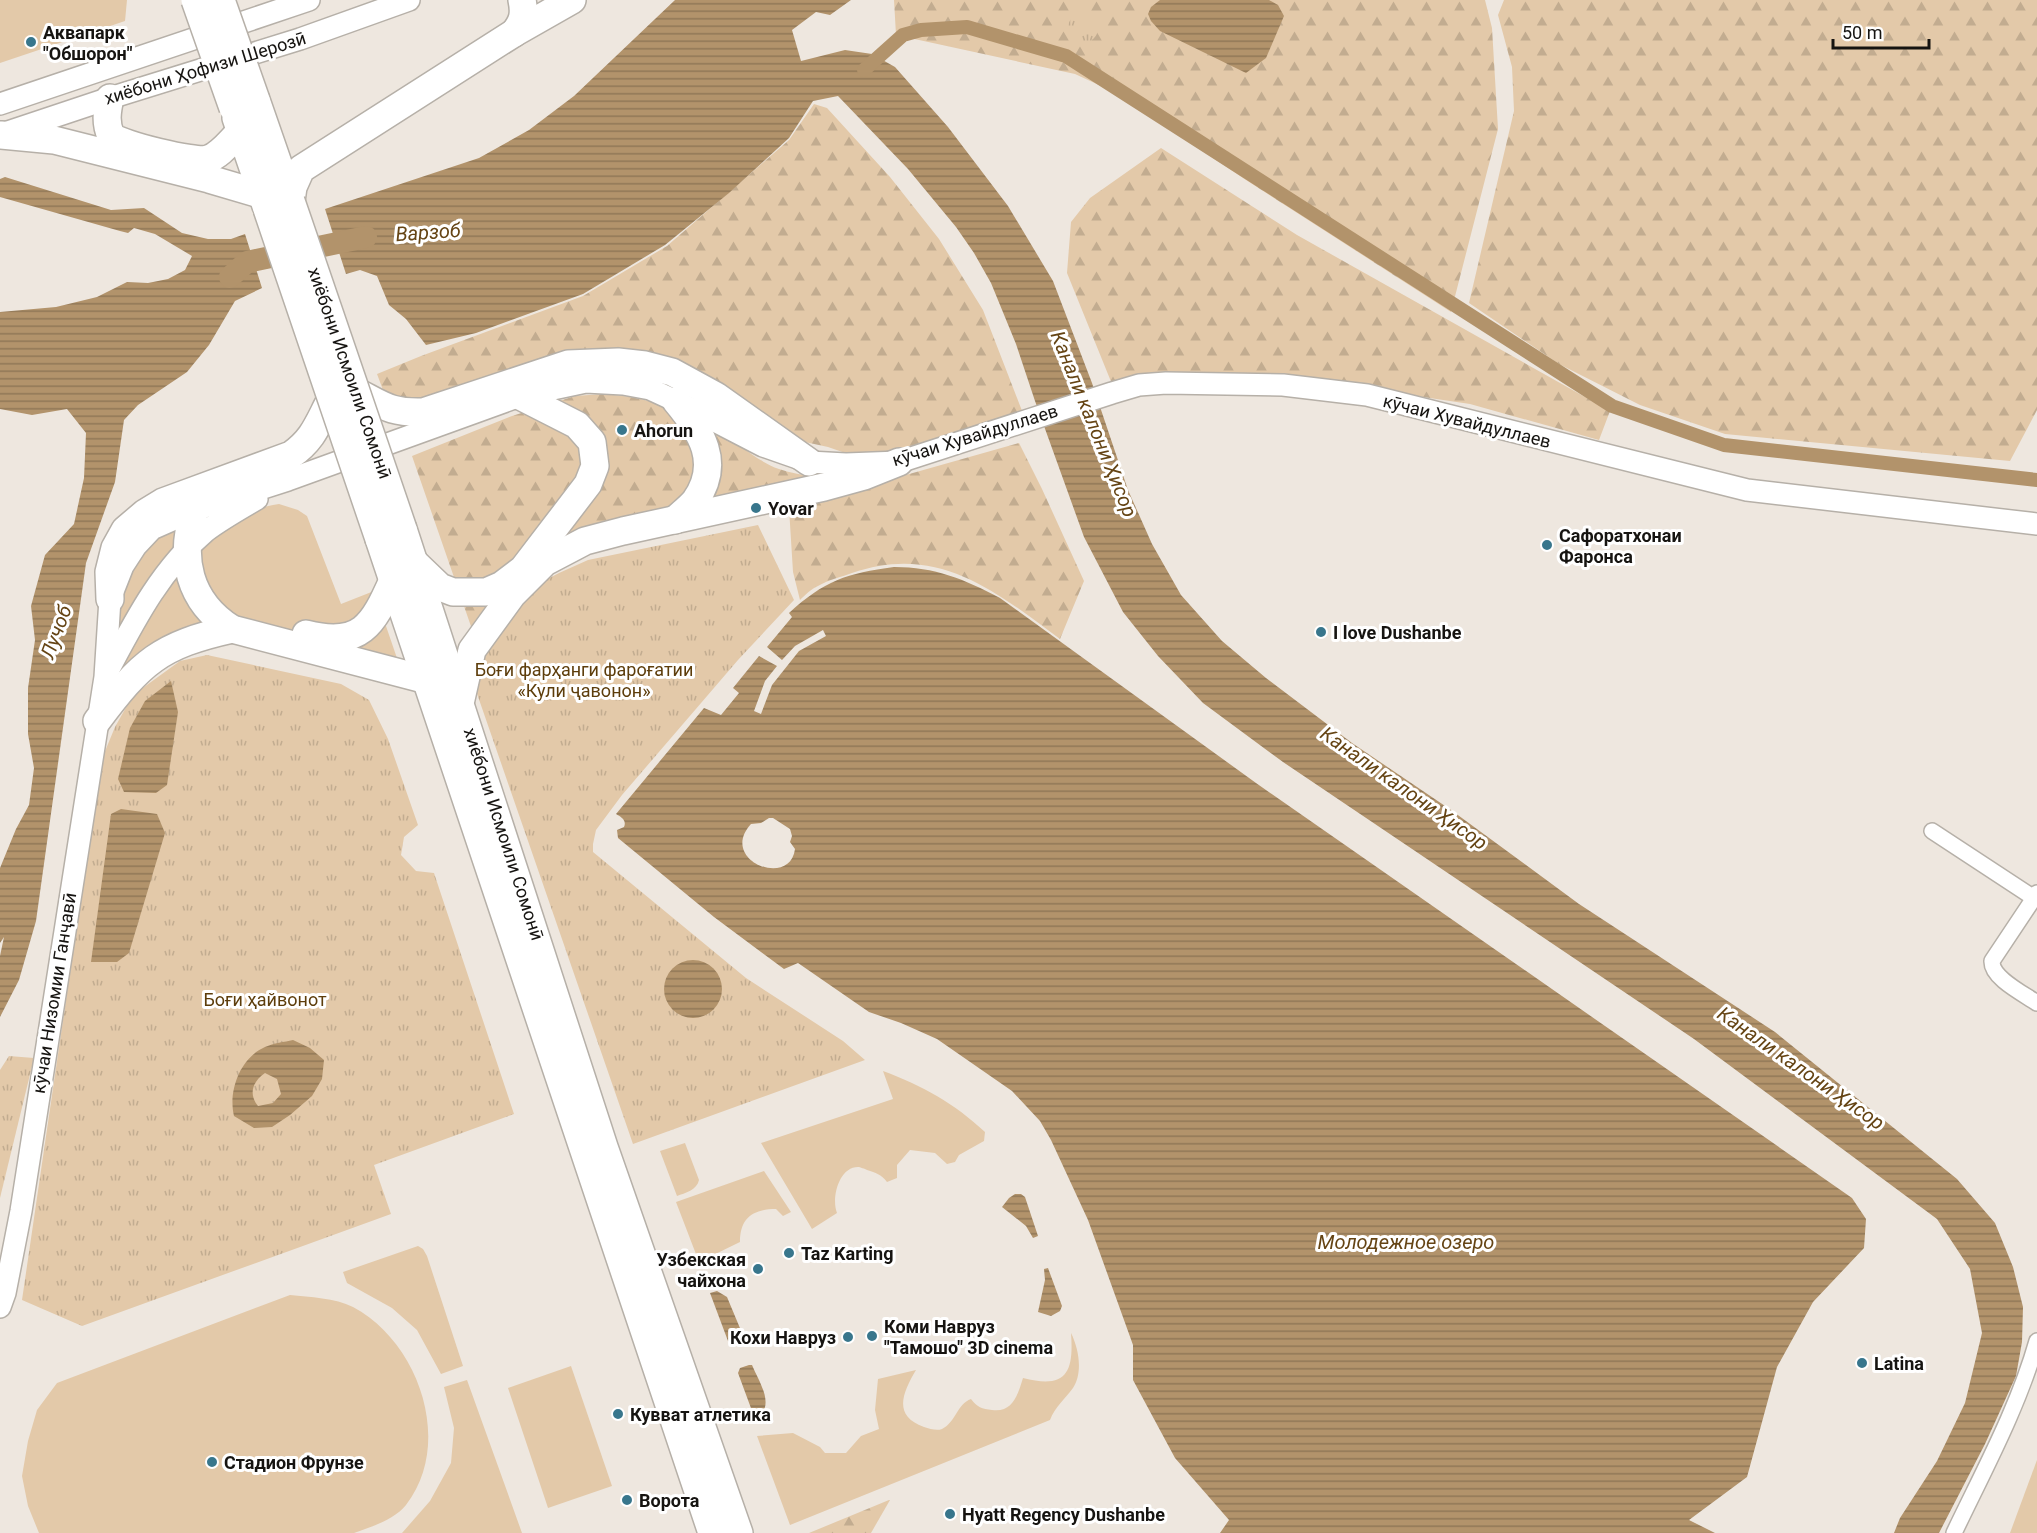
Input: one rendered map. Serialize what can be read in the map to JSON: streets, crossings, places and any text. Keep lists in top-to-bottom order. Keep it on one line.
{"streets":{"highway":["хиёбони Исмоили Сомонӣ"],"street":["хиёбони Ҳофизи Шерозӣ","кӯчаи Хувайдуллаев","кӯчаи Низомии Ганҷавӣ"]},"crossings":[["кӯчаи Хувайдуллаев","кӯчаи Низомии Ганҷавӣ"]],"water":["Варзоб","Канали калони Ҳисор","Лучоб","Молодежное озеро"],"parks":["Боғи фарҳанги фароғатии «Кули ҷавонон»","Боғи ҳайвонот"],"places":["Аквапарк \"Обшорон\"","Ahorun","Yovar","Сафоратхонаи Фаронса","I love Dushanbe","Taz Karting","Узбекская чайхона","Коми Навруз \"Тамошо\" 3D cinema","Кохи Навруз","Latina","Кувват атлетика","Стадион Фрунзе","Ворота","Hyatt Regency Dushanbe"],"scale_bar":"50 m"}
